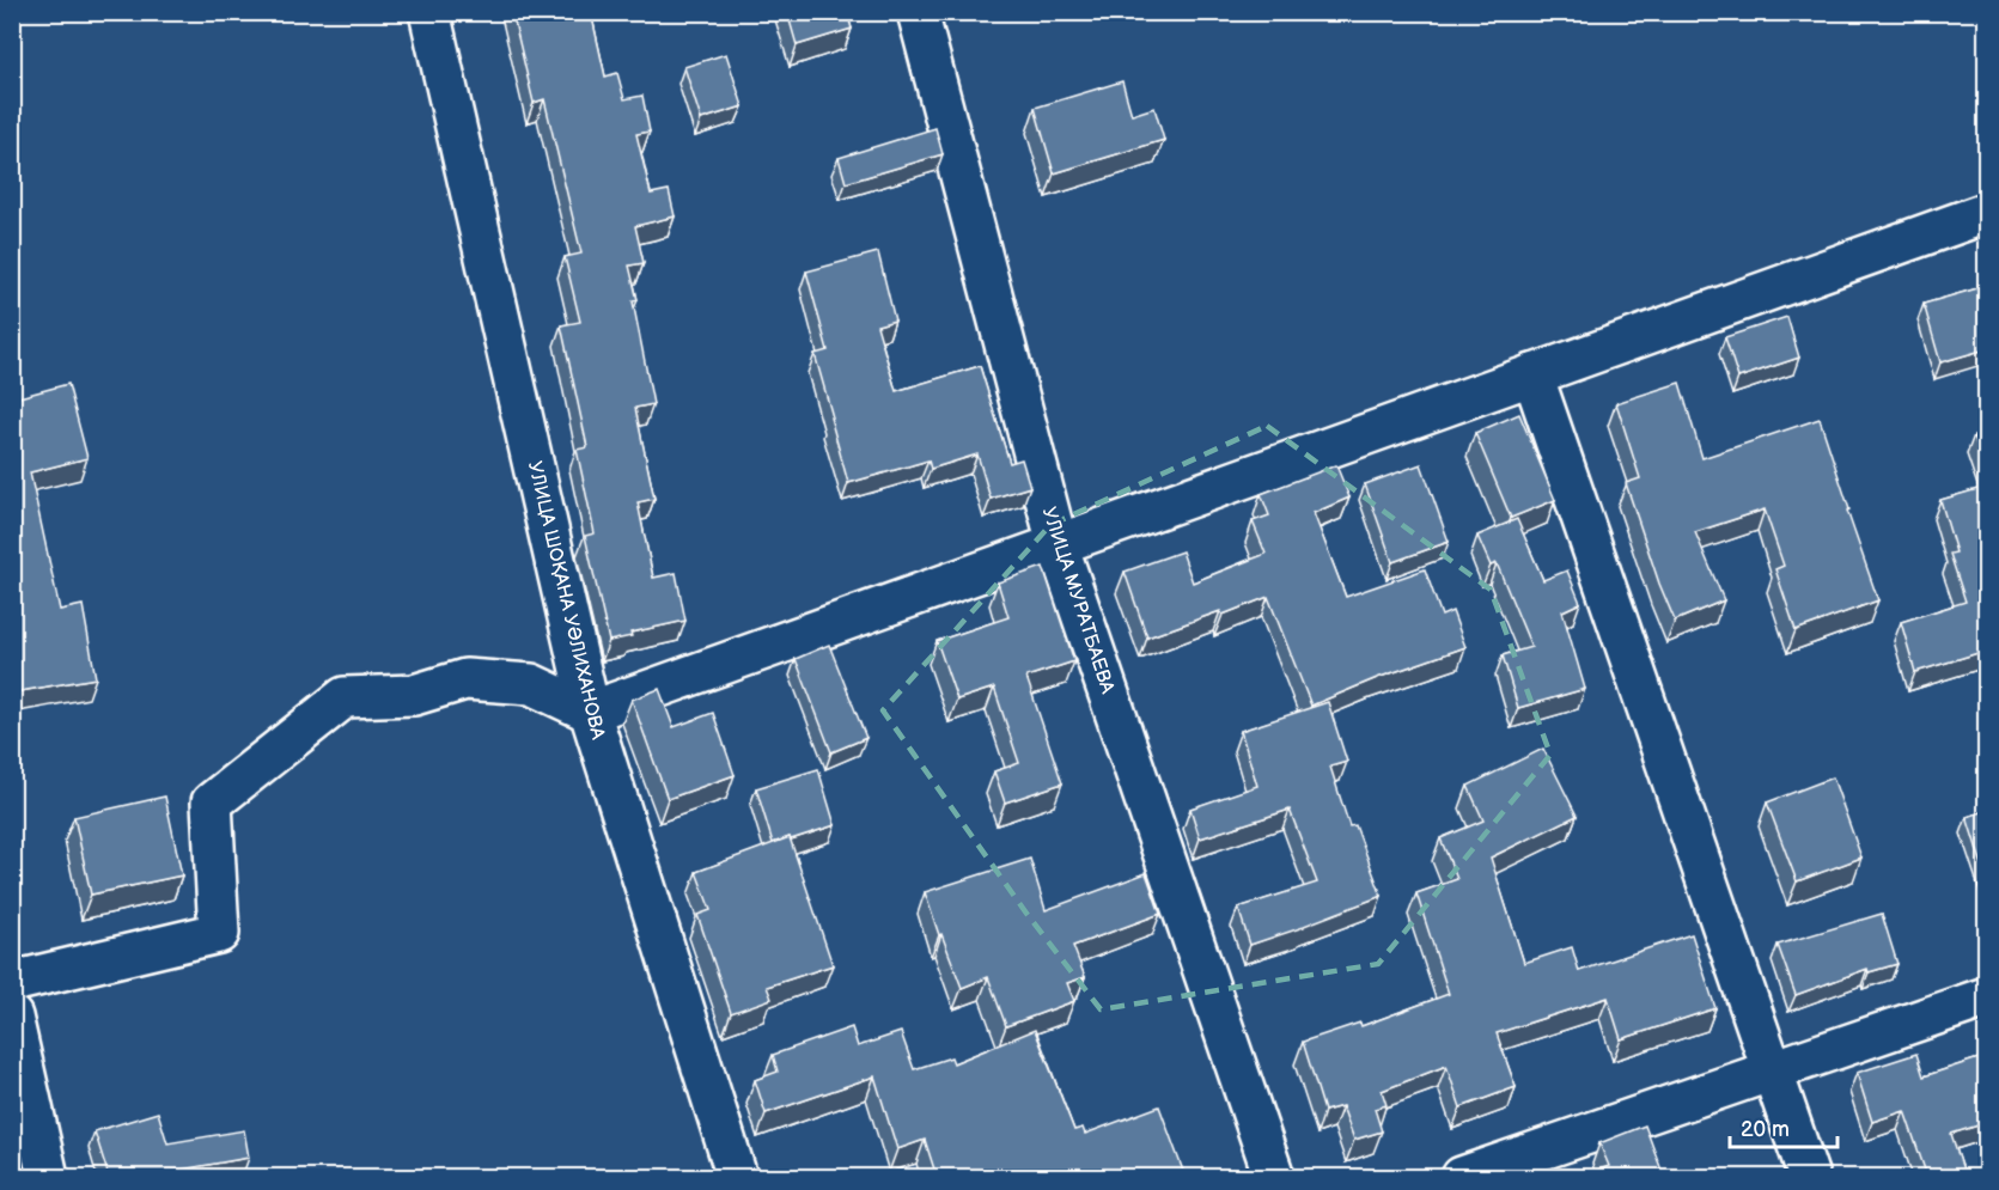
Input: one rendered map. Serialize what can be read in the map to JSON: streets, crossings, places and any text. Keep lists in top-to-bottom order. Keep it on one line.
{"streets":{"street":["УЛИЦА ШОҚАНА УӘЛИХАНОВА","УЛИЦА МУРАТБАЕВА"]},"scale_bar":"20 m"}
